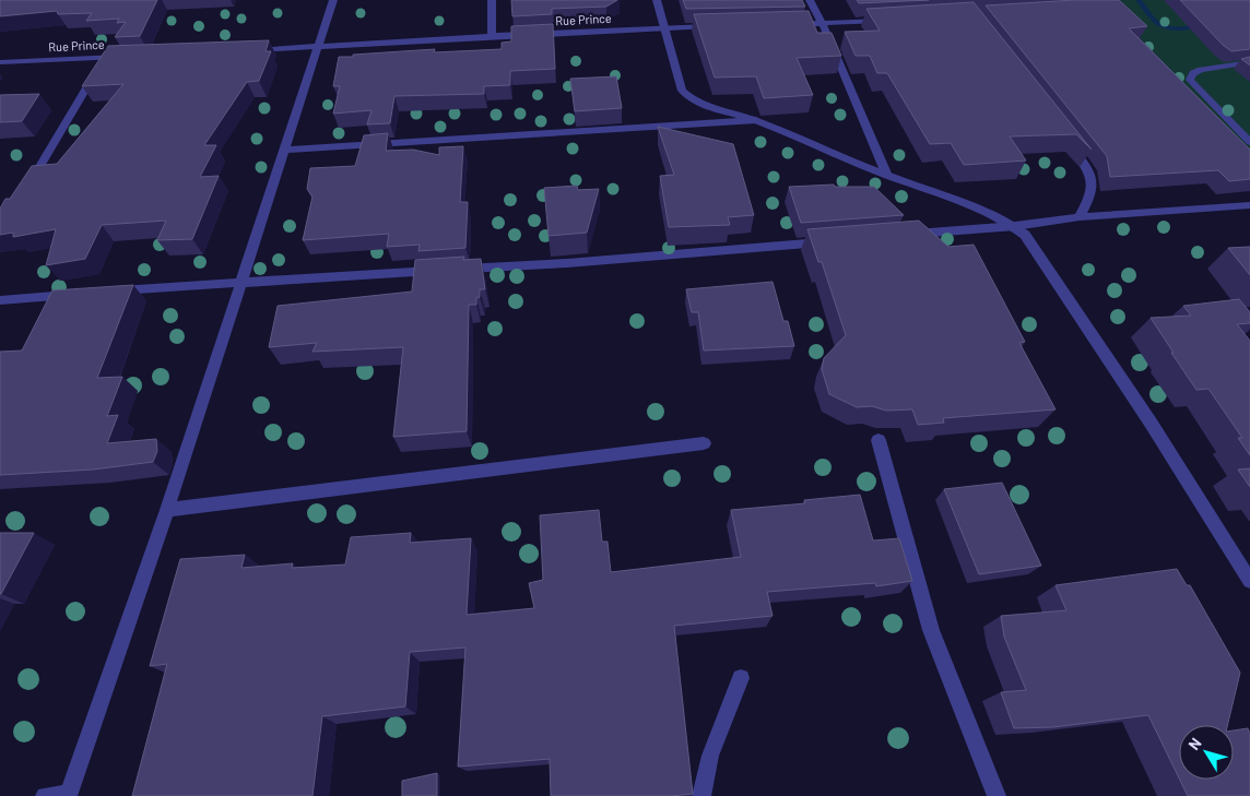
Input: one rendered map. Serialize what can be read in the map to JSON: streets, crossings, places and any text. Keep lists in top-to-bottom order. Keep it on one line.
{"streets":{"street":["Rue Prince"]},"north":"top left"}
